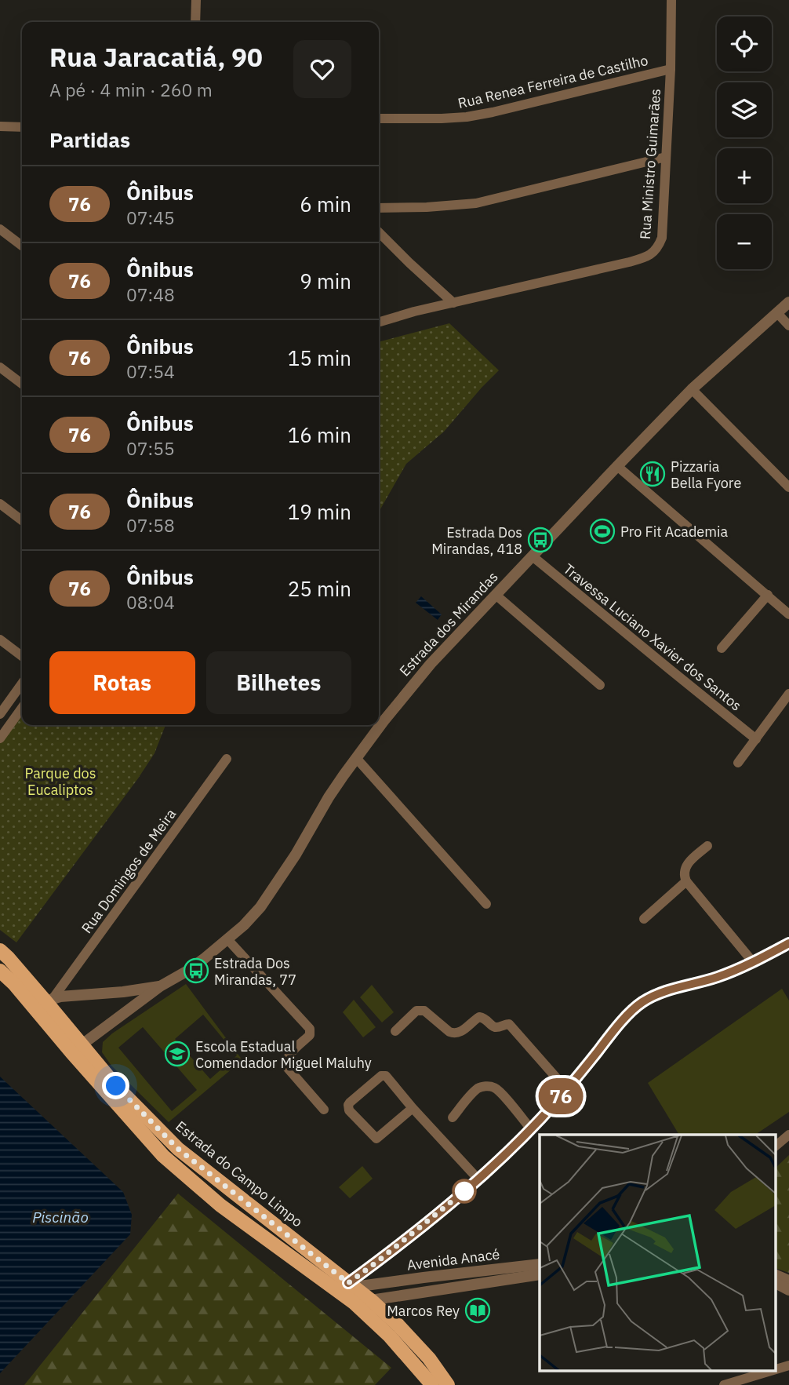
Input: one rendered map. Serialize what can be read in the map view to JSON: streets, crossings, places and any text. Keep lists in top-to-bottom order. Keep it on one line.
{"streets":{"street":["Rua Renea Ferreira de Castilho","Rua Ministro Guimarães","Estrada dos Mirandas","Travessa Luciano Xavier dos Santos","Rua Domingos de Meira","Avenida Anacé"]},"crossings":[["Rua Renea Ferreira de Castilho","Rua Ministro Guimarães"],["Estrada dos Mirandas","Travessa Luciano Xavier dos Santos"],["Estrada dos Mirandas","Rua Domingos de Meira"]],"water":["Piscinão"],"parks":["Parque dos Eucaliptos"],"places":{"restaurant":["Pizzaria Bella Fyore"],"sports":["Pro Fit Academia"],"bus stop":["Estrada Dos Mirandas, 418","Estrada Dos Mirandas, 77"],"school or university":["Escola Estadual Comendador Miguel Maluhy"],"library":["Marcos Rey"]},"lines":["bus line 76"],"page":{"on_map":"76","map_buttons":["+","−"],"heading":[["Rua Jaracatiá, 90","A pé · 4 min · 260 m"],"Partidas"],"list":[{"mark":"76","name":"Ônibus","note":"07:45","value":"6 min"},{"mark":"76","name":"Ônibus","note":"07:48","value":"9 min"},{"mark":"76","name":"Ônibus","note":"07:54","value":"15 min"},{"mark":"76","name":"Ônibus","note":"07:55","value":"16 min"},{"mark":"76","name":"Ônibus","note":"07:58","value":"19 min"},{"mark":"76","name":"Ônibus","note":"08:04","value":"25 min"}],"buttons":["Rotas","Bilhetes"]}}
